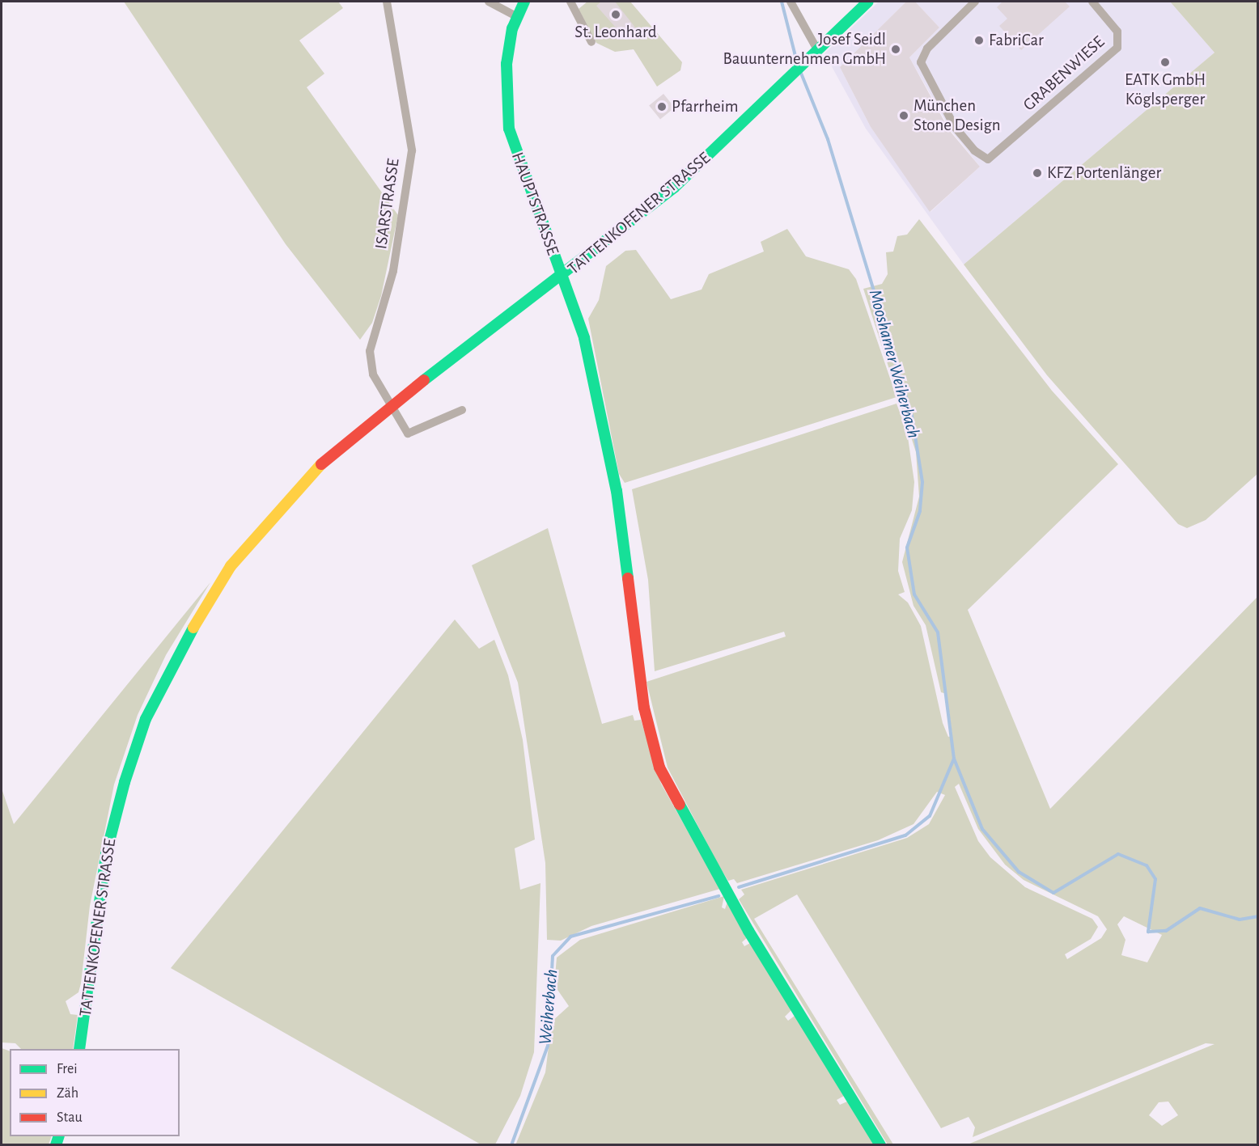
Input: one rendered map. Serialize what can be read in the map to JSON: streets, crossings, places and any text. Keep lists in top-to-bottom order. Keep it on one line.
{"streets":{"main road":["HAUPTSTRASSE","TATTENKOFENER STRASSE"],"street":["GRABENWIESE","ISARSTRASSE"]},"crossings":[["ISARSTRASSE","TATTENKOFENER STRASSE"],["HAUPTSTRASSE","TATTENKOFENER STRASSE"]],"water":["Mooshamer Weiherbach","Weiherbach"],"places":["St. Leonhard","FabriCar","Josef Seidl Bauunternehmen GmbH","EATK GmbH Köglsperger","Pfarrheim","München Stone Design","KFZ Portenlänger"],"legend":["Frei","Zäh","Stau"]}
